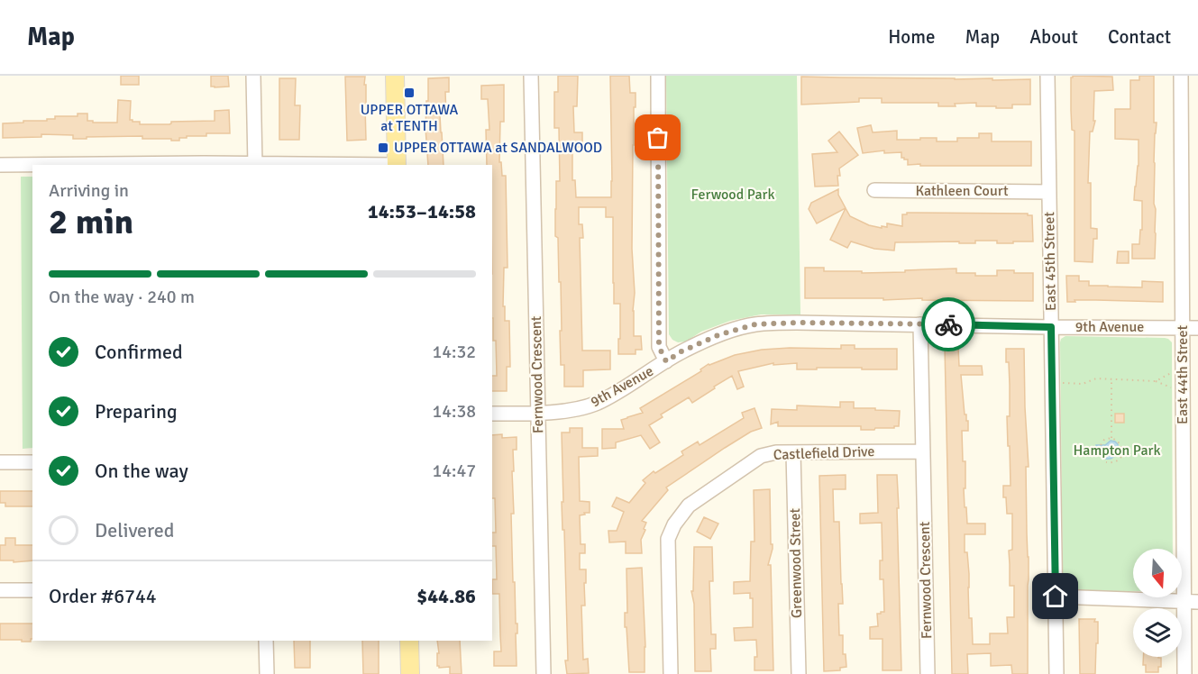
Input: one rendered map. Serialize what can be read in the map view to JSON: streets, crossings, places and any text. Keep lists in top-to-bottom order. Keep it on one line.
{"streets":{"street":["Kathleen Court","East 45th Street","9th Avenue","Fernwood Crescent","East 44th Street","Castlefield Drive","Greenwood Street"]},"crossings":[["Kathleen Court","East 45th Street"],["East 45th Street","9th Avenue"],["9th Avenue","Fernwood Crescent"],["9th Avenue","East 44th Street"],["Fernwood Crescent","Castlefield Drive"],["Castlefield Drive","Greenwood Street"]],"parks":["Ferwood Park","Hampton Park"],"places":{"transit":["UPPER OTTAWA at TENTH","UPPER OTTAWA at SANDALWOOD"]},"north":"bottom","page":{"header":"Map","nav":["Home","Map","About","Contact"],"heading":["2 min","Arriving in","14:53–14:58"],"panel":["Order #6744","$44.86"],"bar":"On the way · 240 m","list":[["Confirmed","14:32"],["Preparing","14:38"],["On the way","14:47"],"Delivered"]}}
